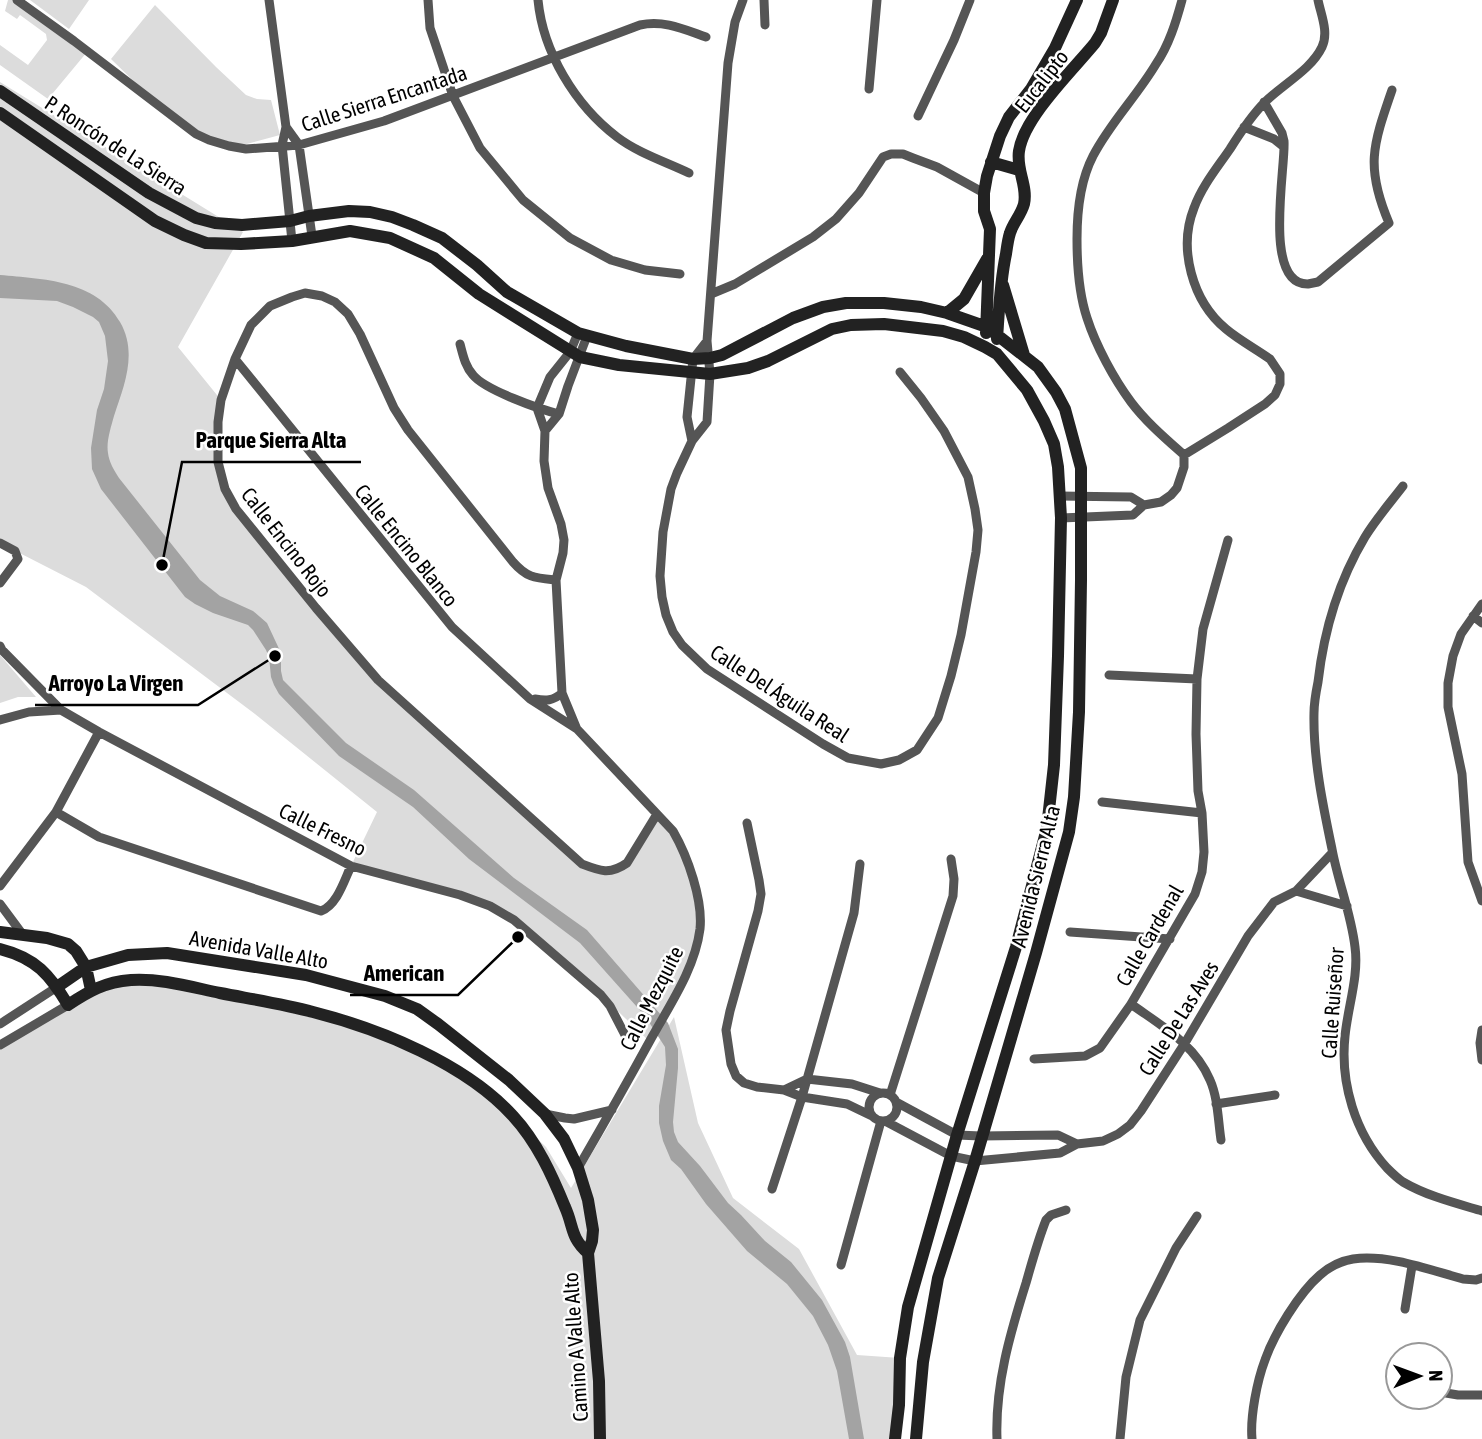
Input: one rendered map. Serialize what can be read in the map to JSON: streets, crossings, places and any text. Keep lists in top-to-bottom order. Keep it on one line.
{"streets":{"street":["Eucalipto","Calle Sierra Encantada","P. Roncón de La Sierra","Calle Encino Rojo","Calle Encino Blanco","Calle Del Águila Real","Calle Fresno","Avenida Sierra Alta","Calle Cardenal","Avenida Valle Alto","Calle Mezquite","Calle Ruiseñor","Calle De Las Aves","Camino A Valle Alto"]},"crossings":[["Eucalipto","P. Roncón de La Sierra"],["Eucalipto","Avenida Sierra Alta"],["P. Roncón de La Sierra","Calle Del Águila Real"],["P. Roncón de La Sierra","Avenida Sierra Alta"],["Calle Encino Rojo","Calle Encino Blanco"],["Calle Encino Rojo","Calle Mezquite"],["Calle Encino Blanco","Calle Mezquite"],["Avenida Sierra Alta","Calle De Las Aves"],["Avenida Valle Alto","Calle Mezquite"],["Avenida Valle Alto","Camino A Valle Alto"],["Calle Ruiseñor","Calle De Las Aves"]],"places":["Parque Sierra Alta","Arroyo La Virgen","American"],"north":"right"}
